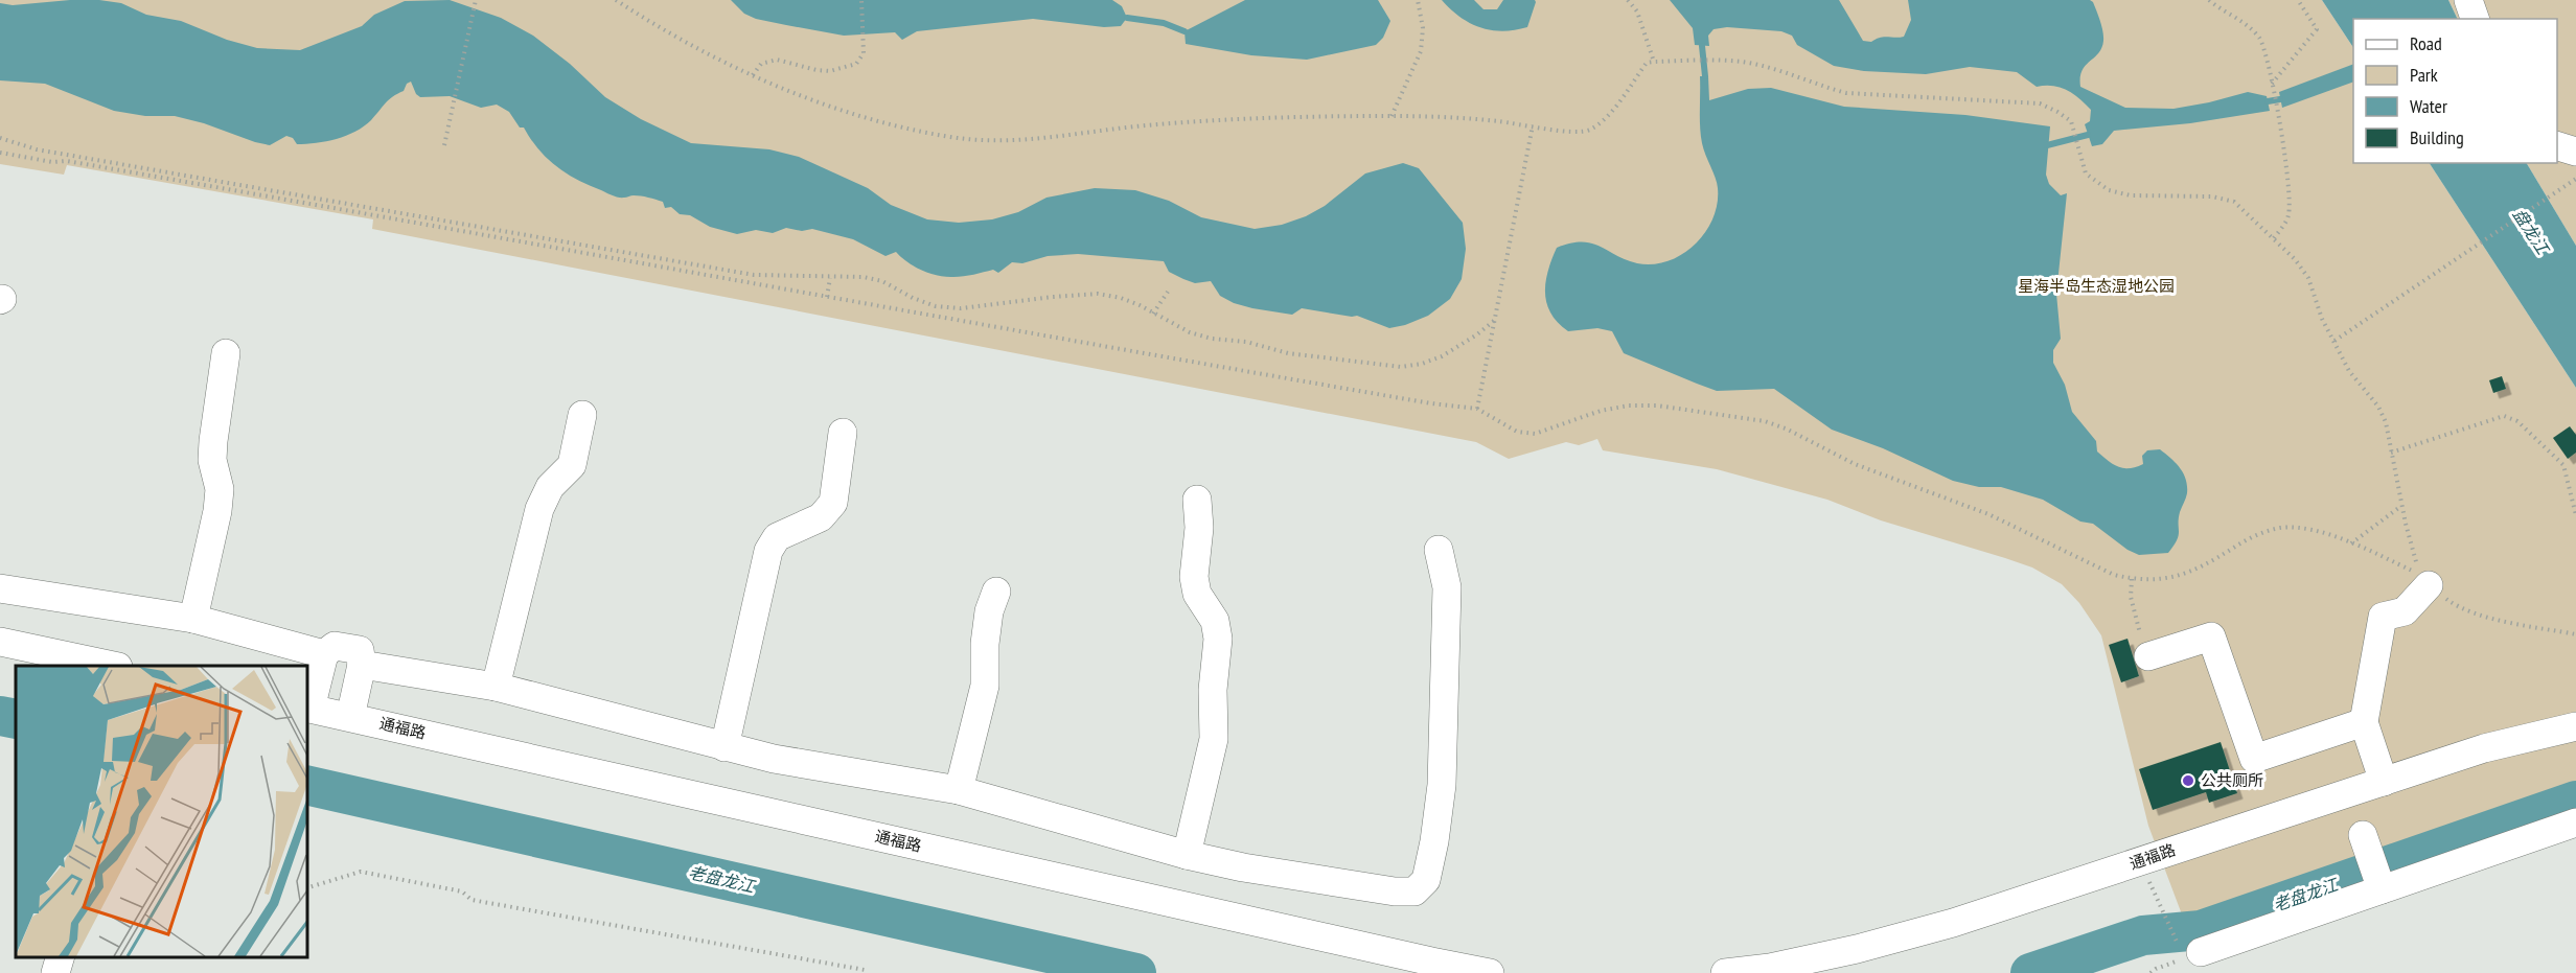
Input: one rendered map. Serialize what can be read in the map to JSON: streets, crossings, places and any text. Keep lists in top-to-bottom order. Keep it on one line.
{"streets":{"street":["通福路"]},"water":["盘龙江","老盘龙江"],"parks":["星海半岛生态湿地公园"],"places":["公共厕所"],"legend":["Road","Park","Water","Building"]}
